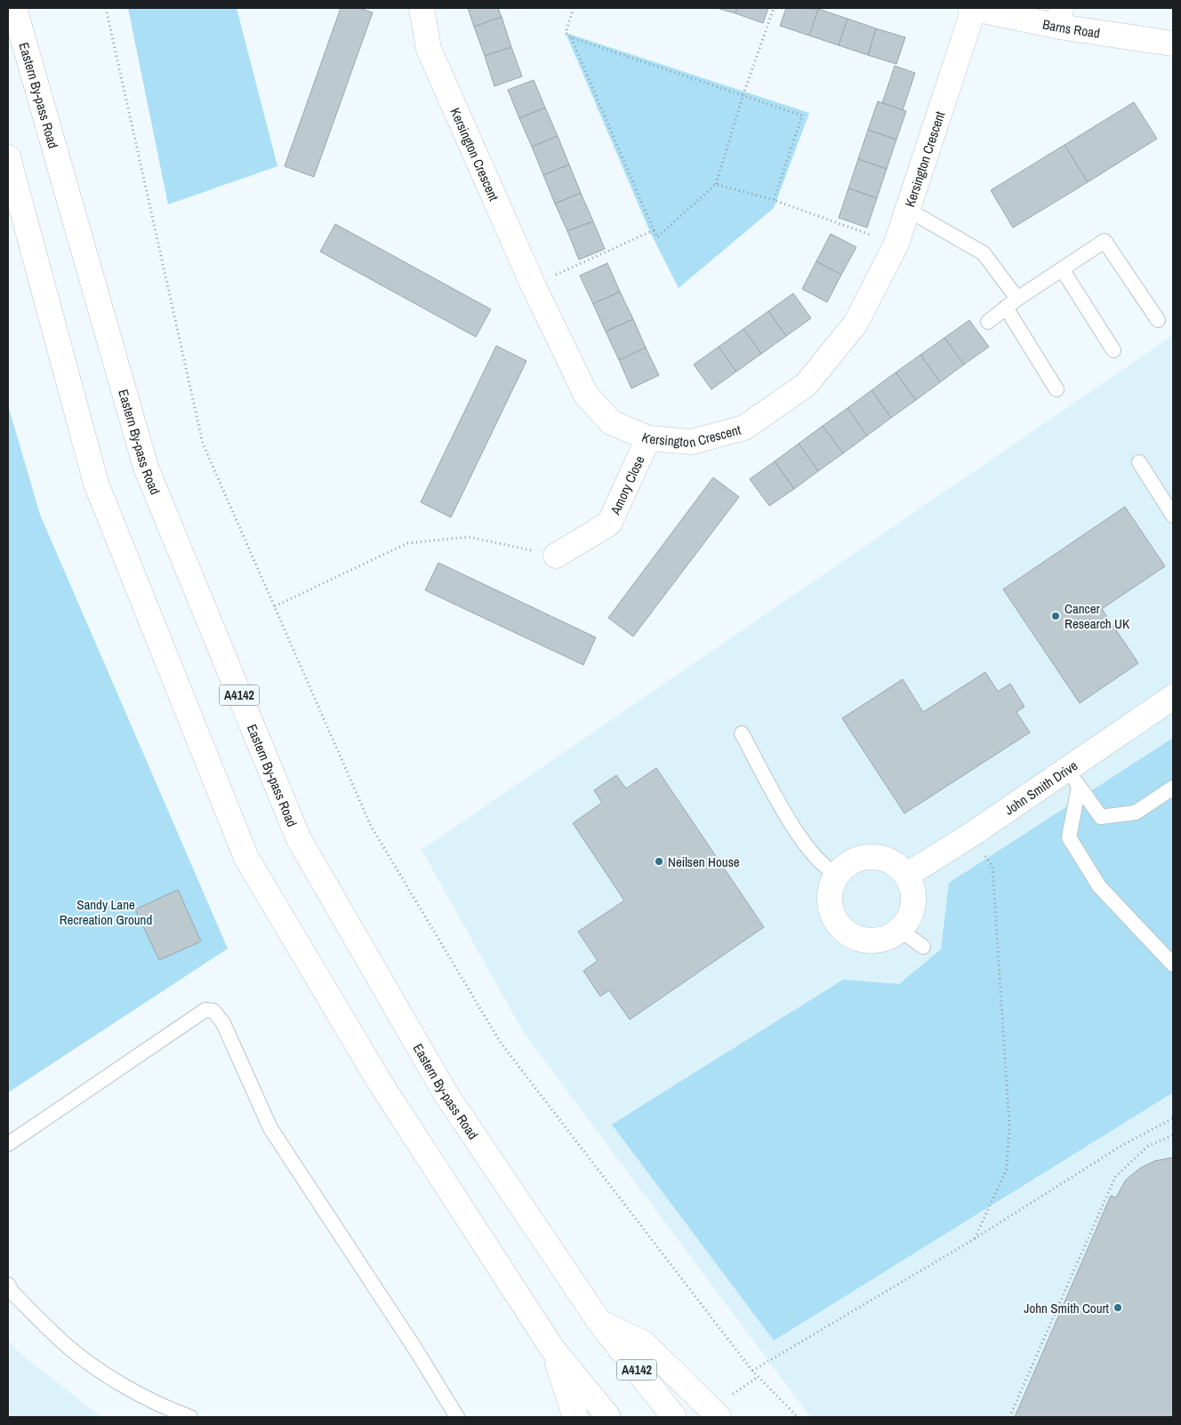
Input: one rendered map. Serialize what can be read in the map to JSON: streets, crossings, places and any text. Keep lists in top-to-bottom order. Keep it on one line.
{"streets":{"main road":["Barns Road","Eastern By-pass Road","Kersington Crescent","Amory Close","A4142","John Smith Drive"]},"crossings":[["Barns Road","Kersington Crescent"],["Kersington Crescent","Amory Close"]],"parks":["Sandy Lane Recreation Ground"],"places":["Cancer Research UK","Neilsen House","John Smith Court"]}
